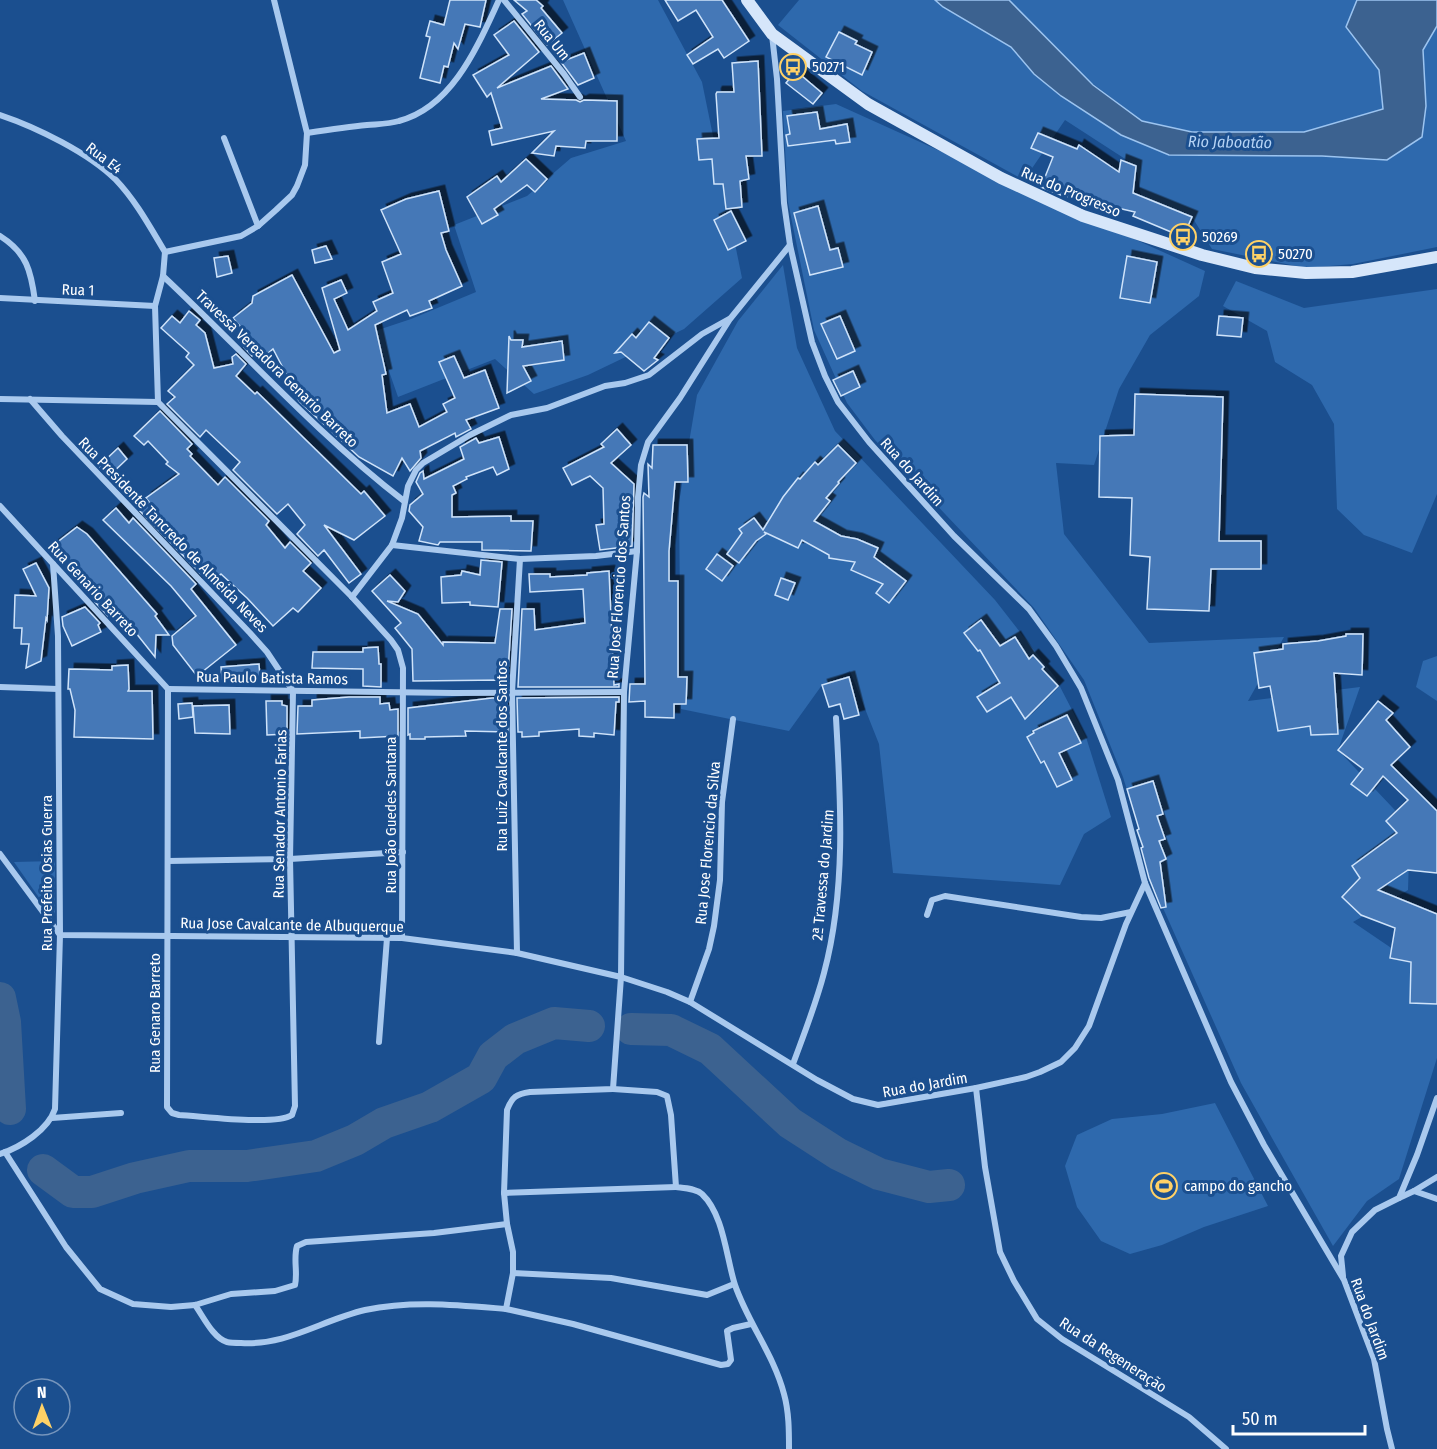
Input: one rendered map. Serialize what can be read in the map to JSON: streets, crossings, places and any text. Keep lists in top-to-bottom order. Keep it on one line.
{"streets":{"street":["Rua Um","Rua E4","Rua do Progresso","Rua 1","Travessa Vereadora Genario Barreto","Rua do Jardim","Rua Presidente Tancredo de Almeida Neves","Rua Jose Florencio dos Santos","Rua Genario Barreto","Rua Paulo Batista Ramos","Rua Luiz Cavalcante dos Santos","Rua Senador Antonio Farias","Rua João Guedes Santana","Rua Jose Florencio da Silva","Rua Prefeito Osias Guerra","2ª Travessa do Jardim","Rua Jose Cavalcante de Albuquerque","Rua Genaro Barreto","Rua da Regeneração"]},"crossings":[["Rua do Progresso","Rua do Jardim"],["Rua do Jardim","Rua Jose Florencio dos Santos"],["Rua do Jardim","Rua Jose Florencio da Silva"],["Rua do Jardim","2ª Travessa do Jardim"],["Rua do Jardim","Rua Jose Cavalcante de Albuquerque"],["Rua do Jardim","Rua da Regeneração"],["Rua Presidente Tancredo de Almeida Neves","Rua Paulo Batista Ramos"],["Rua Presidente Tancredo de Almeida Neves","Rua Senador Antonio Farias"],["Rua Jose Florencio dos Santos","Rua Paulo Batista Ramos"],["Rua Jose Florencio dos Santos","Rua Jose Cavalcante de Albuquerque"],["Rua Genario Barreto","Rua Paulo Batista Ramos"],["Rua Genario Barreto","Rua Prefeito Osias Guerra"],["Rua Paulo Batista Ramos","Rua Luiz Cavalcante dos Santos"],["Rua Paulo Batista Ramos","Rua Senador Antonio Farias"],["Rua Paulo Batista Ramos","Rua João Guedes Santana"],["Rua Luiz Cavalcante dos Santos","Rua Jose Cavalcante de Albuquerque"],["Rua Senador Antonio Farias","Rua Jose Cavalcante de Albuquerque"],["Rua Senador Antonio Farias","Rua Genaro Barreto"],["Rua João Guedes Santana","Rua Jose Cavalcante de Albuquerque"],["Rua Prefeito Osias Guerra","Rua Jose Cavalcante de Albuquerque"],["Rua Jose Cavalcante de Albuquerque","Rua Genaro Barreto"]],"water":["Rio Jaboatão"],"places":{"bus stop":["50271","50269","50270"],"sports":["campo do gancho"]},"scale_bar":"50 m","north":"top"}
